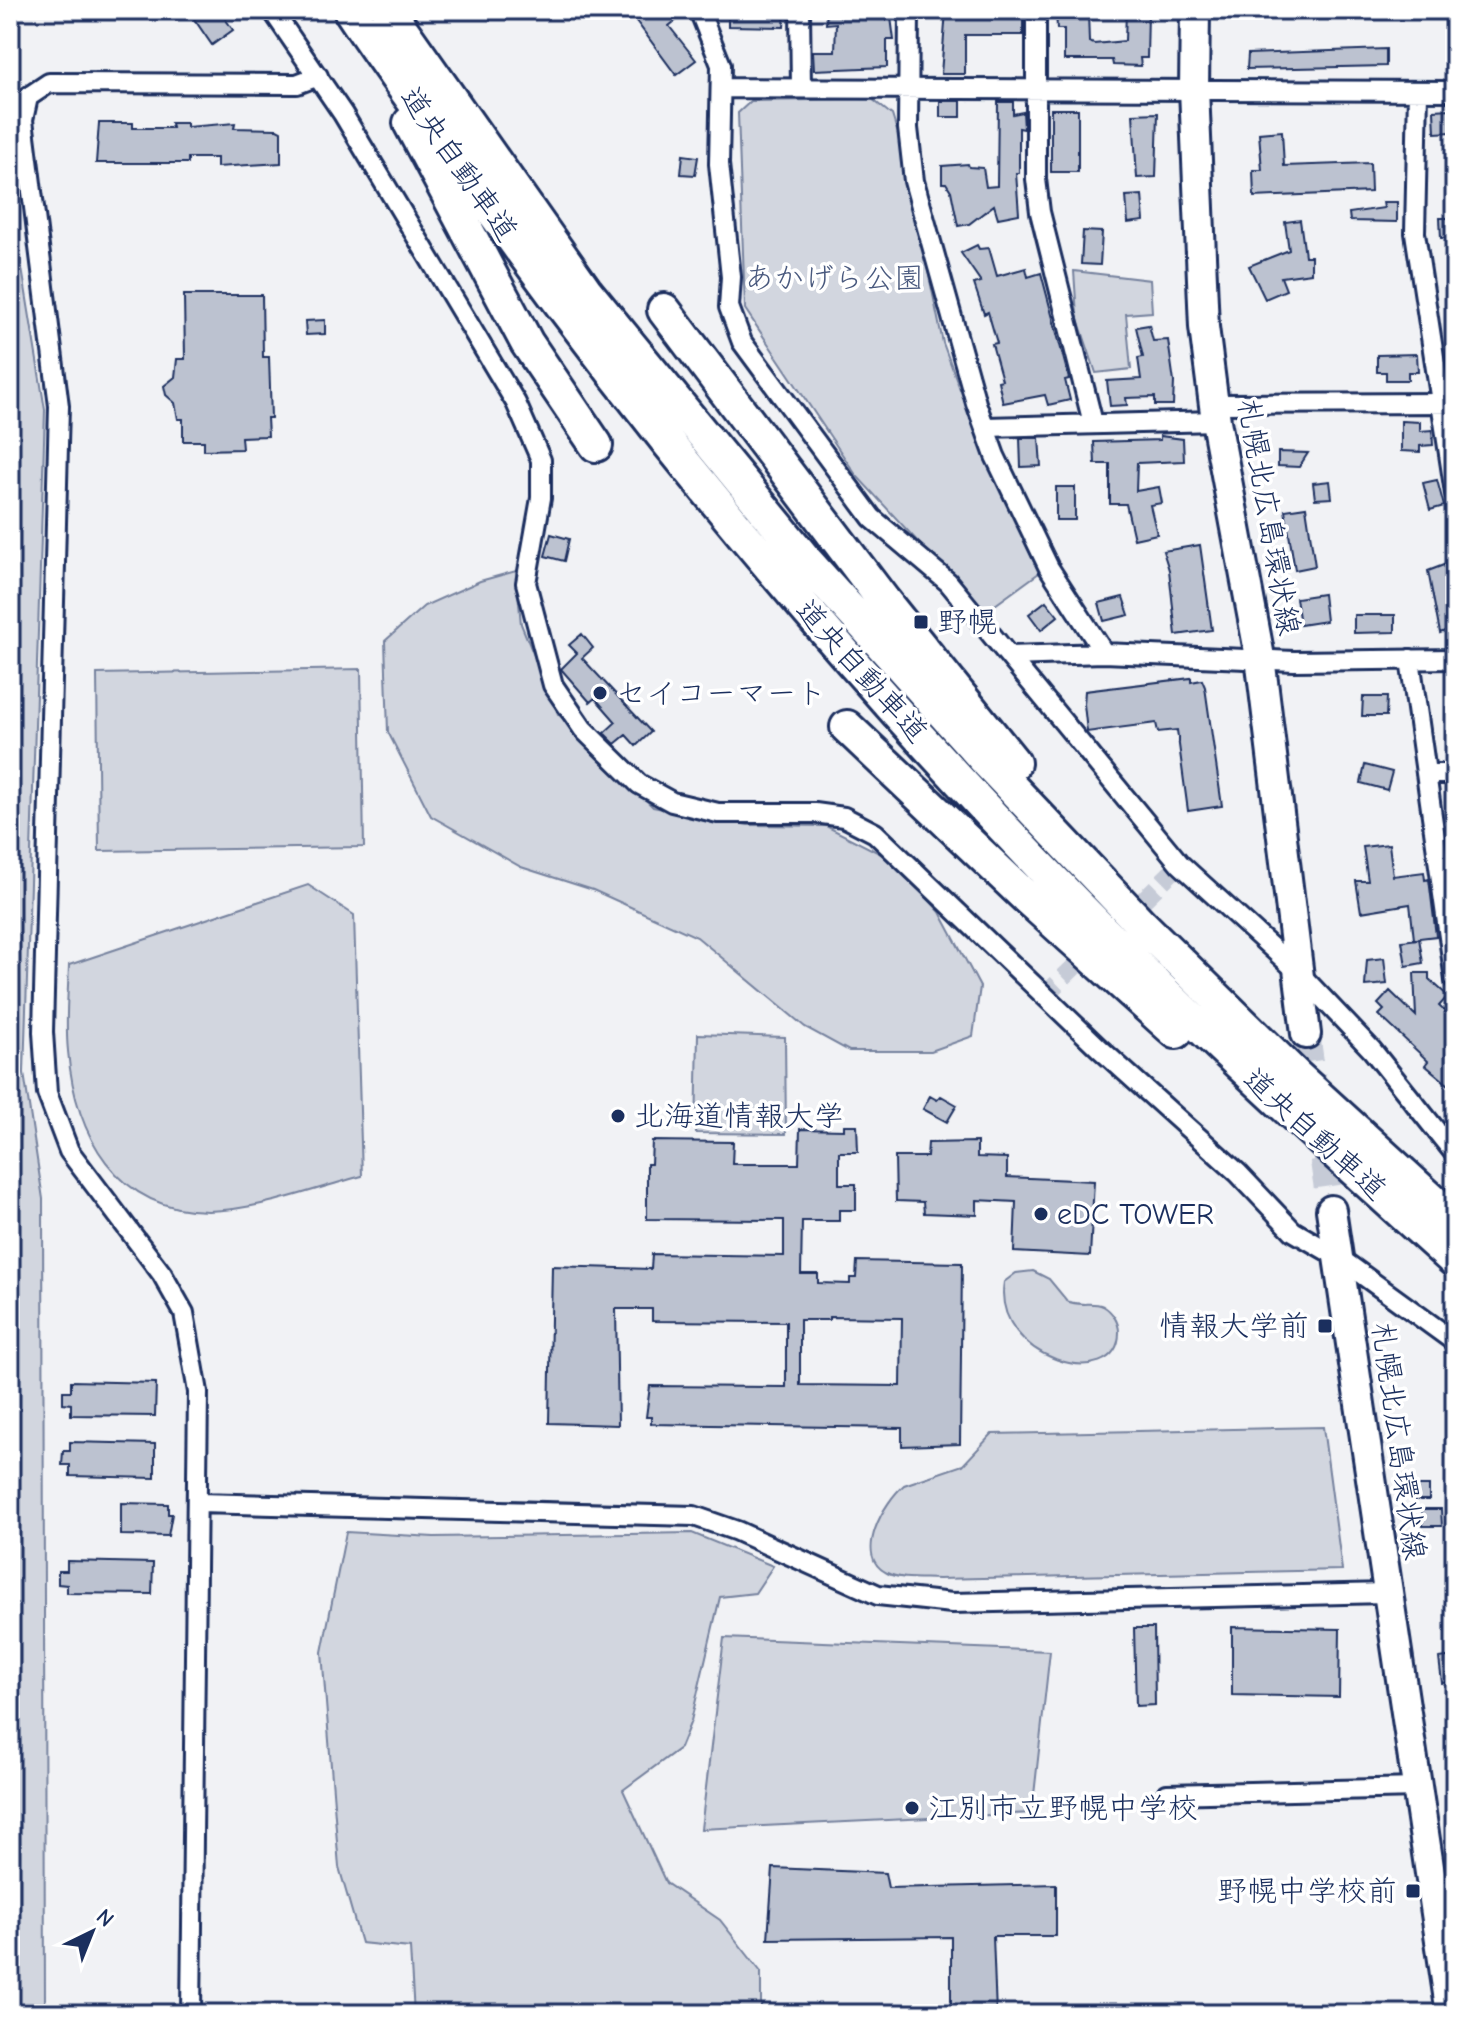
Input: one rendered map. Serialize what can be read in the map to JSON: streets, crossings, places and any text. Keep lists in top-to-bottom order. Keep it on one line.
{"streets":{"highway":["道央自動車道"],"main road":["札幌北広島環状線"]},"parks":["あかげら公園"],"places":{"transit":["野幌","情報大学前","野幌中学校前"],"other":["セイコーマート","北海道情報大学","eDC TOWER","江別市立野幌中学校"]},"north":"top right"}
